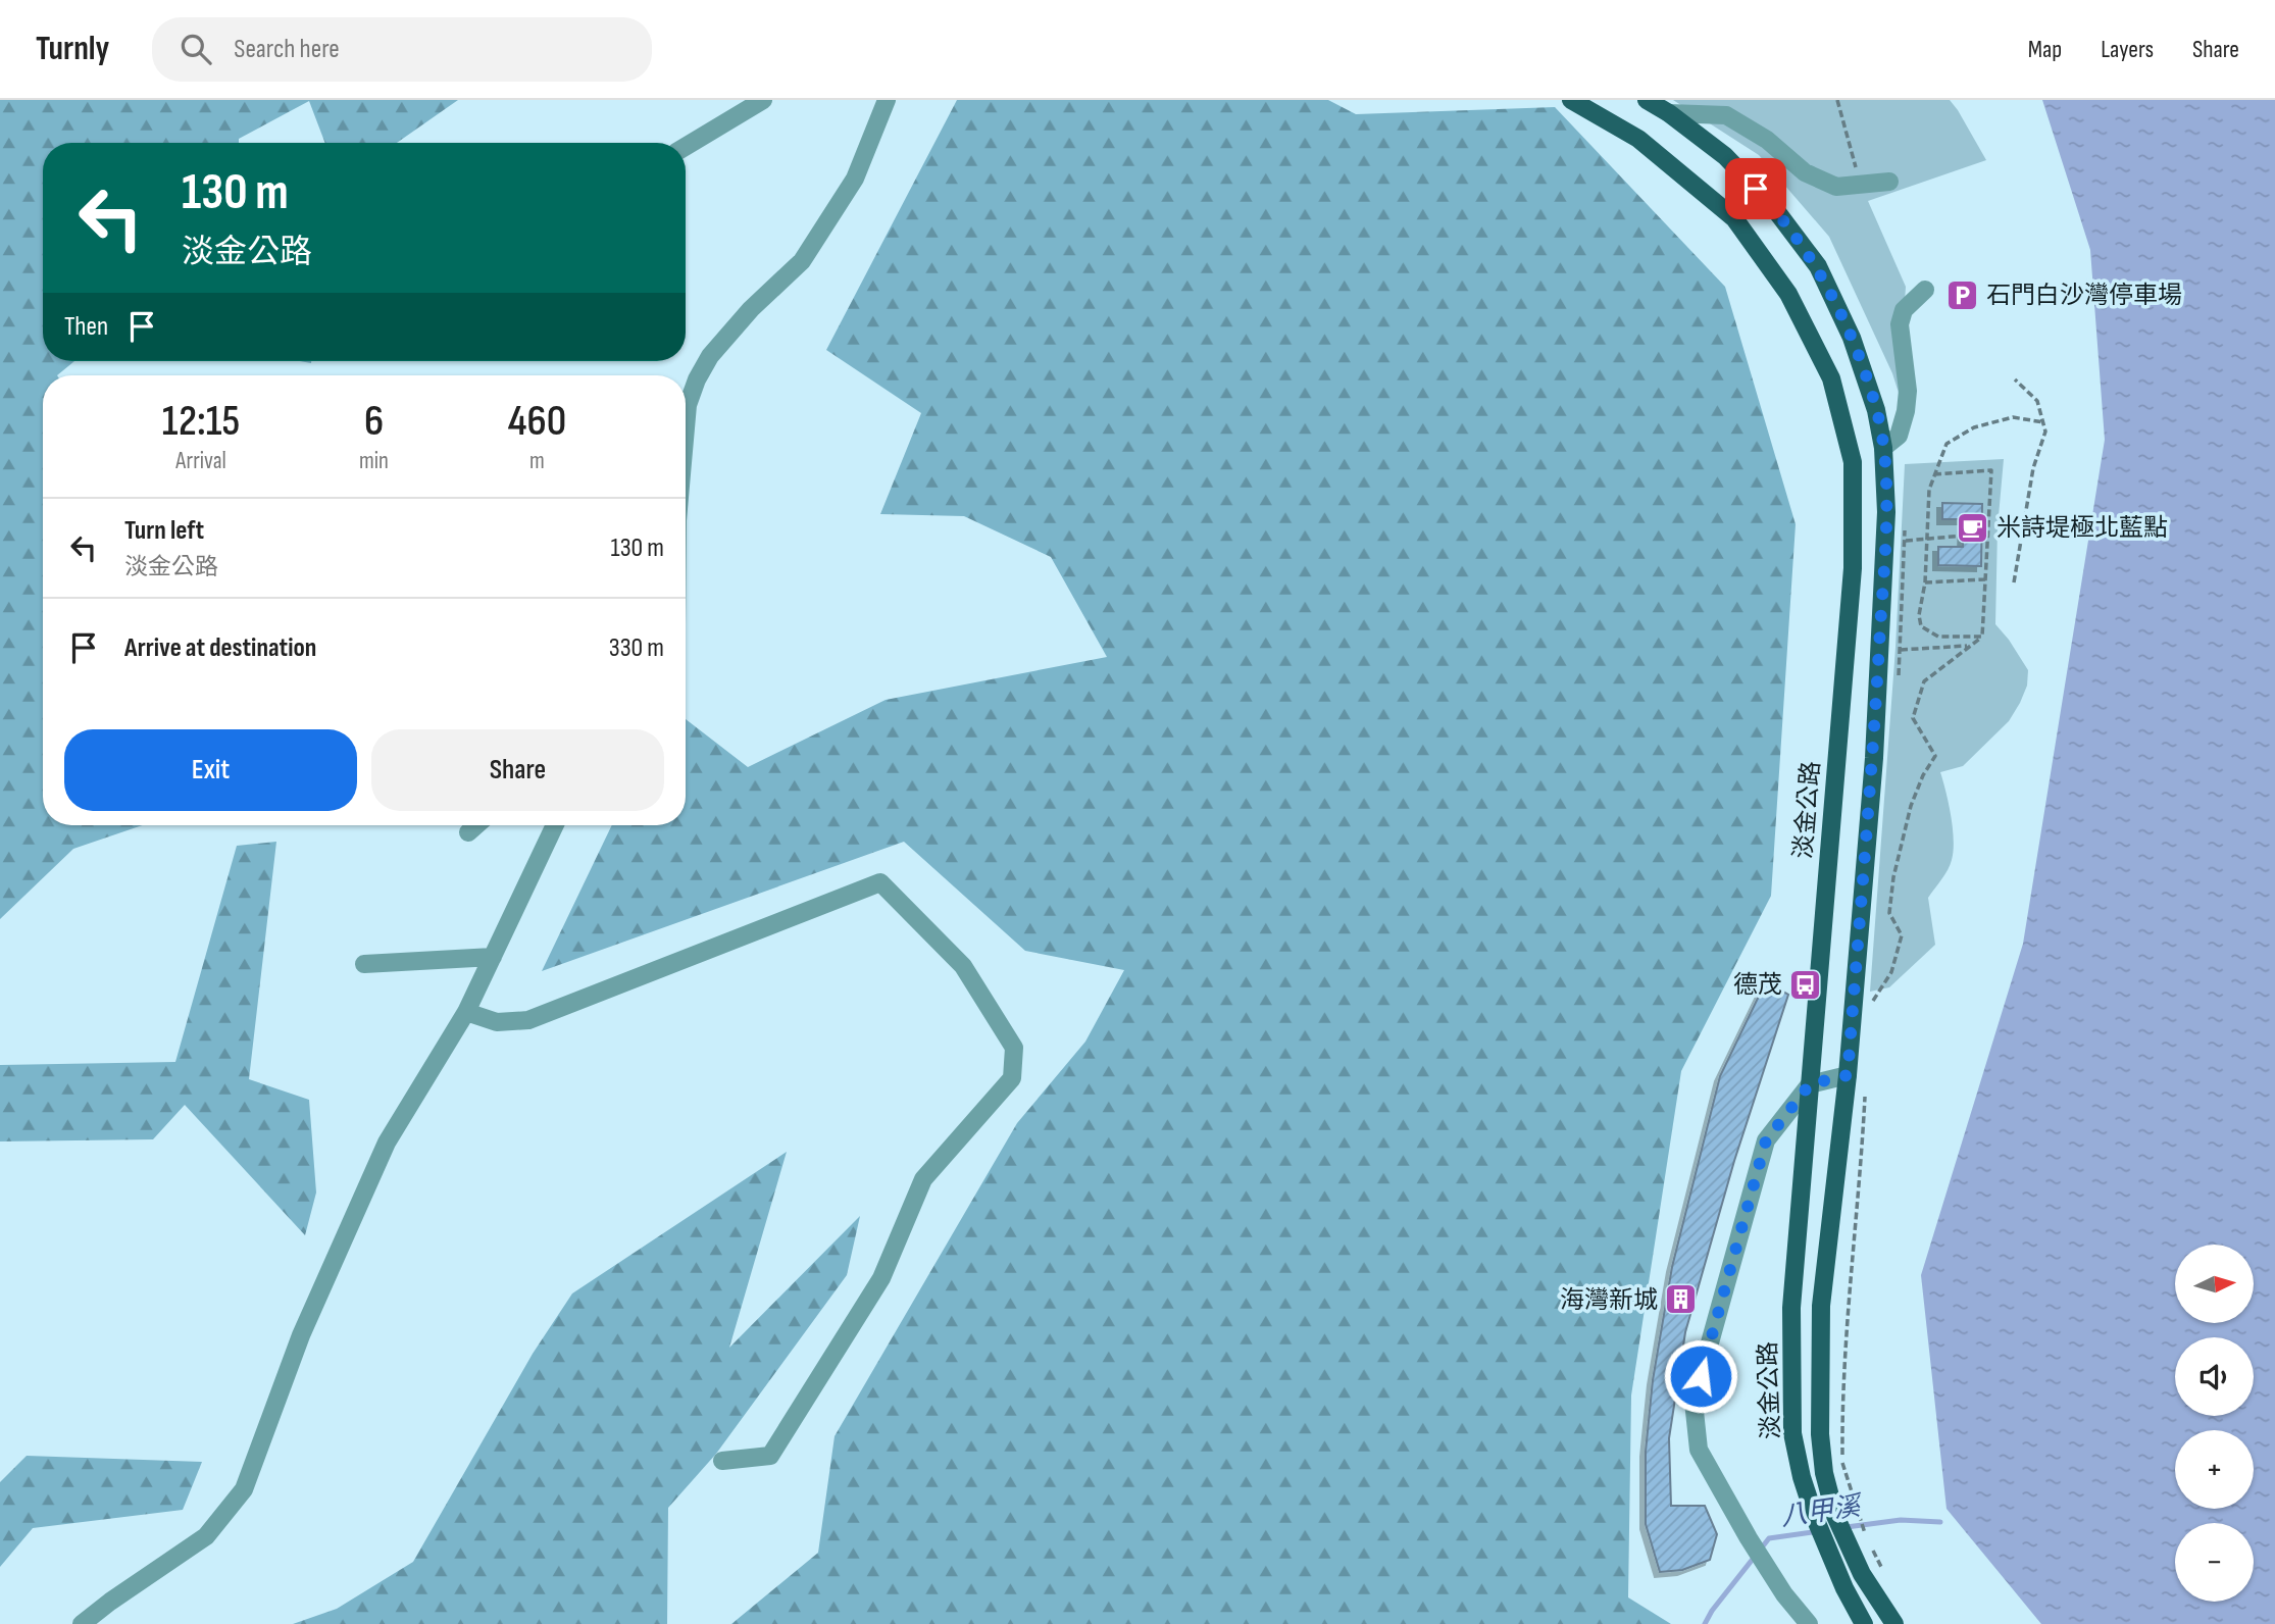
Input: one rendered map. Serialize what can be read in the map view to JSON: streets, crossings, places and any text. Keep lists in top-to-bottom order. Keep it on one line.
{"streets":{"main road":["淡金公路"]},"water":["八甲溪"],"places":{"parking":["石門白沙灣停車場"],"cafe":["米詩堤極北藍點"],"bus stop":["德茂"],"building":["海灣新城"]},"north":"right","page":{"header":"Turnly","search":"Search here","nav":["Map","Layers","Share"],"turn":["130 m","淡金公路"],"then":"Then","eta":["12:15","Arrival","6","min","460","m"],"list":[{"name":"Turn left","note":"淡金公路","value":"130 m"},{"name":"Arrive at destination","value":"330 m"}],"buttons":["Exit","Share"],"map_buttons":["+","−"]}}
